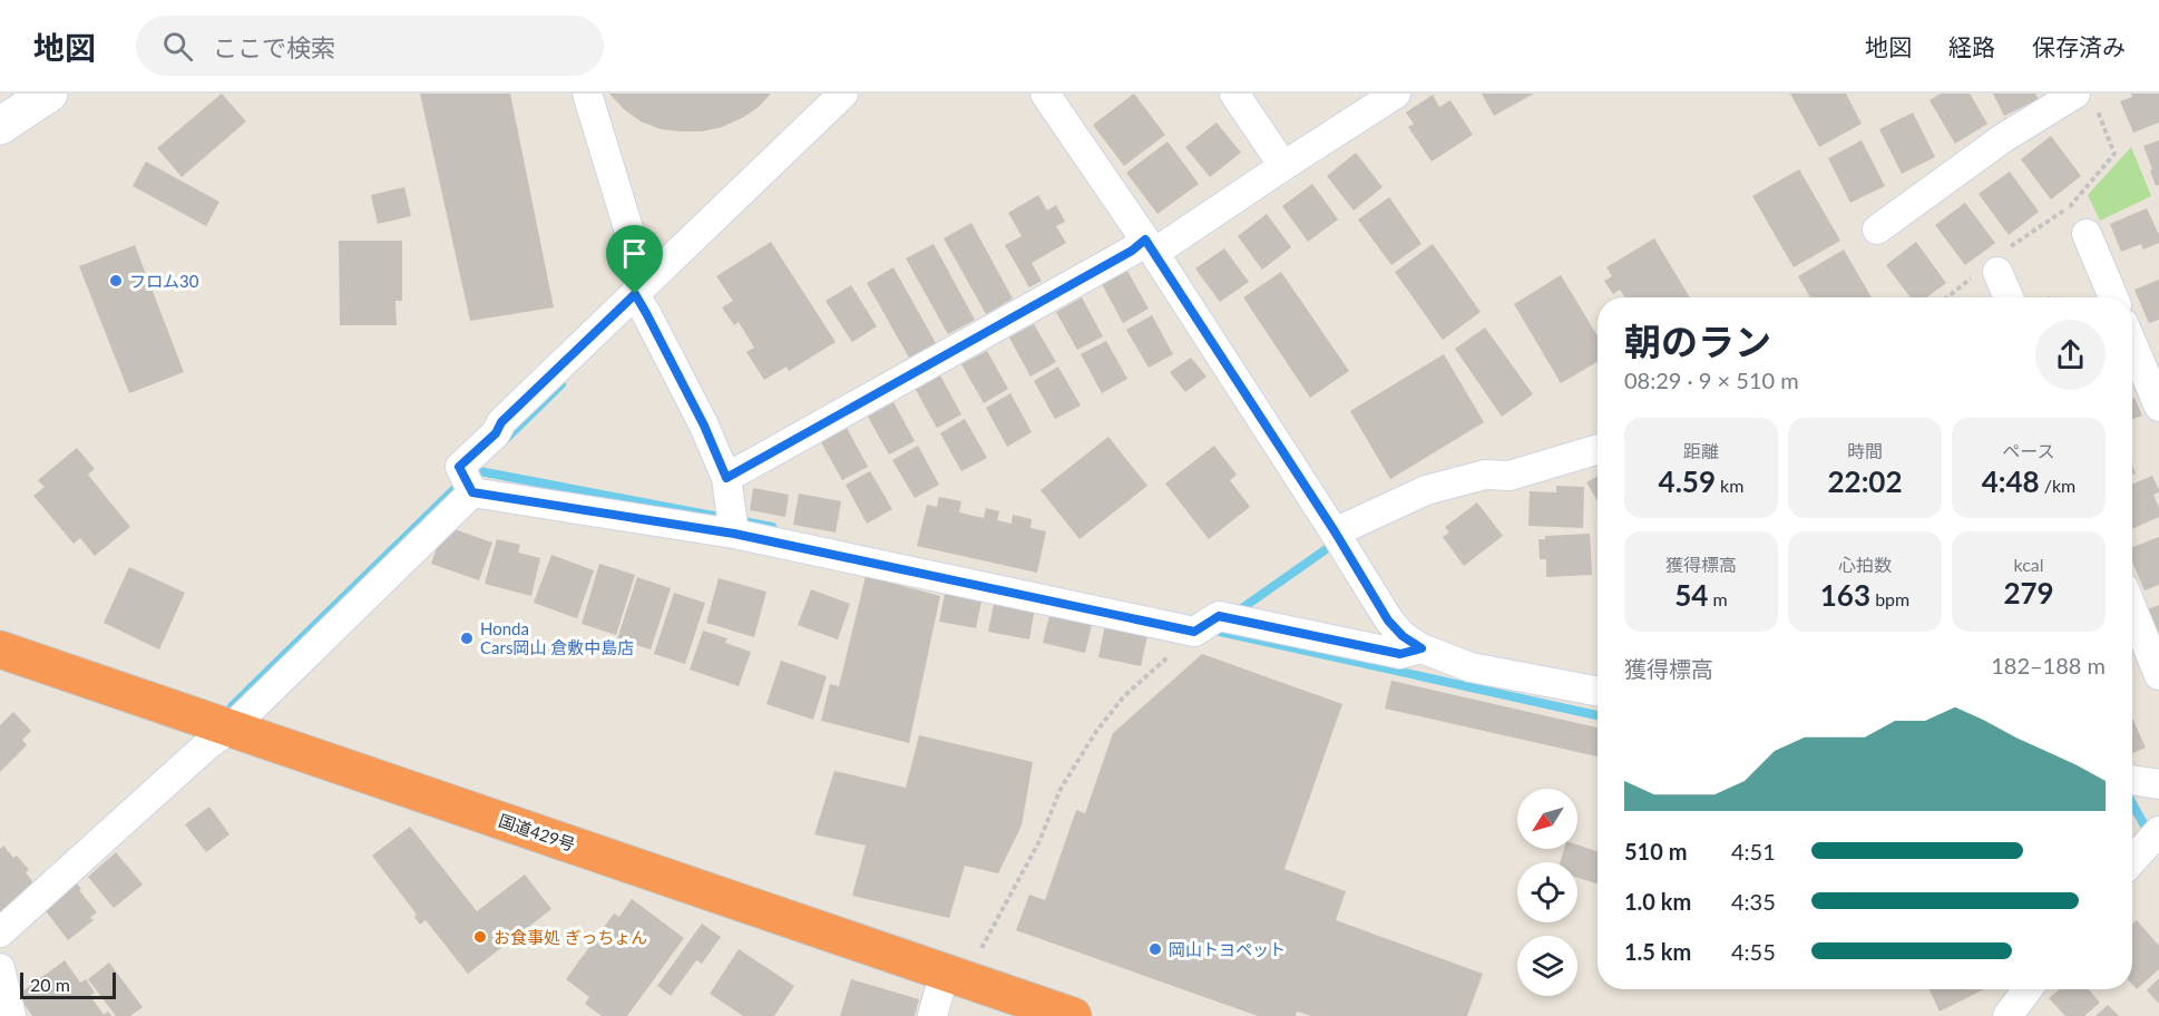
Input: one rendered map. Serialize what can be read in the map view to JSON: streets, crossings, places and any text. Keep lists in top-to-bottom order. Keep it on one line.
{"streets":{"highway":["国道429号"]},"places":["フロム30","Honda Cars岡山 倉敷中島店","お食事処 ぎっちょん","岡山トヨペット"],"scale_bar":"20 m","north":"bottom left","page":{"header":"地図","search":"ここで検索","nav":["地図","経路","保存済み"],"heading":["朝のラン","08:29 · 9 × 510 m"],"stats":[["距離","4.59 km"],["時間","22:02"],["ペース","4:48 /km"],["獲得標高","54 m"],["心拍数","163 bpm"],["kcal","279"]],"chart":["獲得標高","182–188 m"],"list":[{"name":"510 m","note":"4:51"},{"name":"1.0 km","note":"4:35"},{"name":"1.5 km","note":"4:55"}],"scale":"20 m"}}
